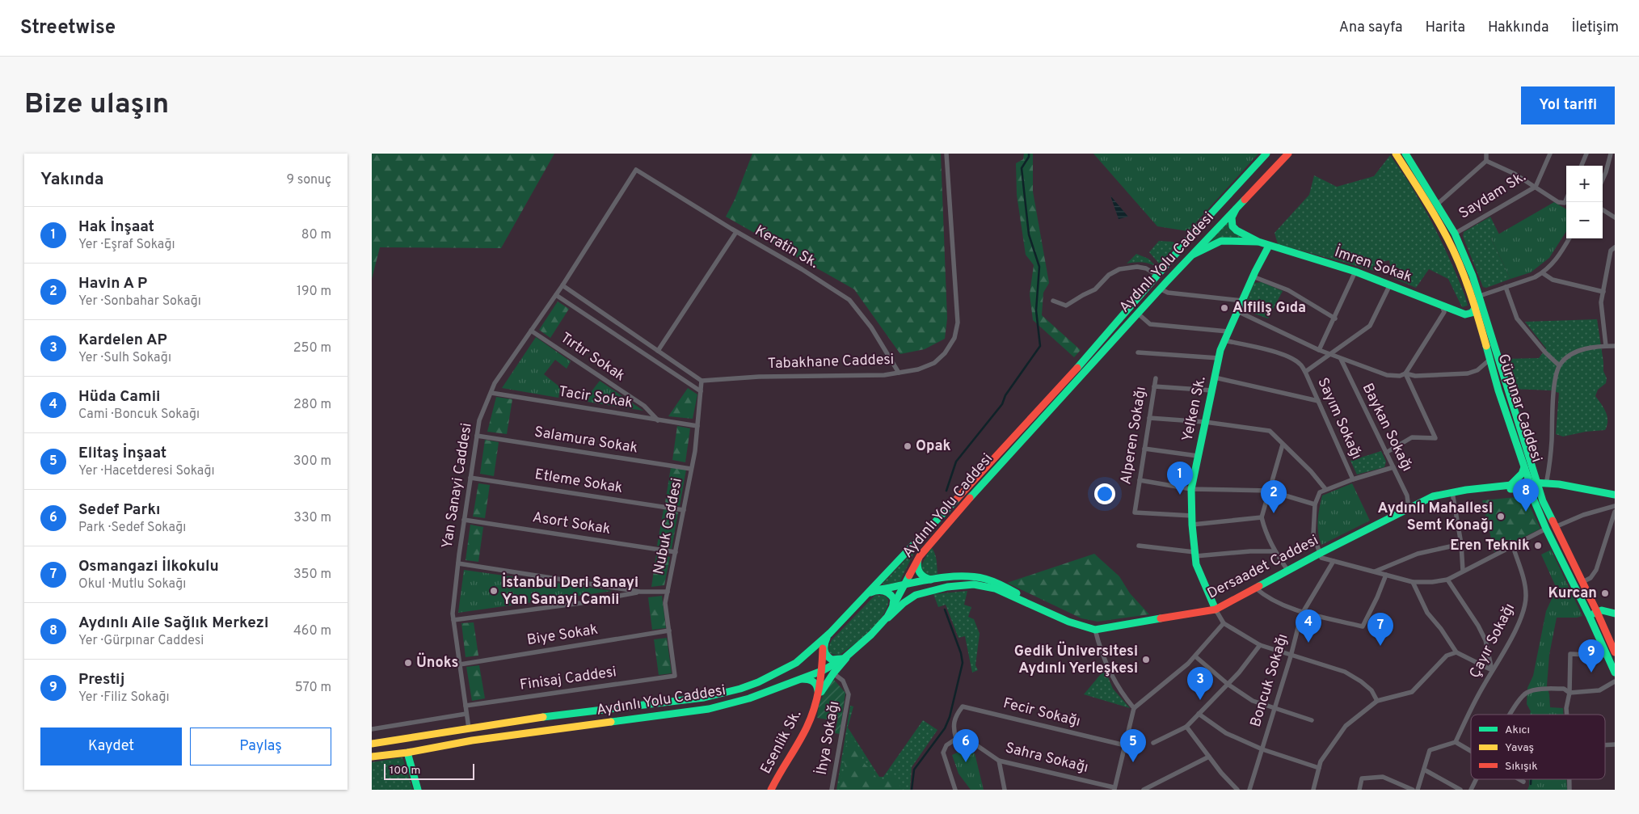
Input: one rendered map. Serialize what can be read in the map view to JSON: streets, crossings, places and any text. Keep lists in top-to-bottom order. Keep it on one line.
{"streets":{"main road":["Aydınlı Yolu Caddesi","İmren Sokak","Gürpınar Caddesi","Yelken Sk.","Dersaadet Caddesi","Esenlik Sk."],"street":["Saydam Sk.","Keratin Sk.","Tırtır Sokak","Tabakhane Caddesi","Tacir Sokak","Sayım Sokağı","Baykan Sokağı","Alperen Sokağı","Salamura Sokak","Etleme Sokak","Yan Sanayi Caddesi","Asort Sokak","Nubuk Caddesi","Biye Sokak","Çayır Sokağı","Finisaj Caddesi","Boncuk Sokağı","Fecir Sokağı","İhya Sokağı","Sahra Sokağı"]},"crossings":[["Saydam Sk.","Gürpınar Caddesi"],["Keratin Sk.","Tabakhane Caddesi"],["Keratin Sk.","Yan Sanayi Caddesi"],["Aydınlı Yolu Caddesi","İmren Sokak"],["Aydınlı Yolu Caddesi","Yan Sanayi Caddesi"],["Aydınlı Yolu Caddesi","Dersaadet Caddesi"],["Aydınlı Yolu Caddesi","Esenlik Sk."],["İmren Sokak","Gürpınar Caddesi"],["İmren Sokak","Yelken Sk."],["İmren Sokak","Sayım Sokağı"],["Tırtır Sokak","Tacir Sokak"],["Tırtır Sokak","Yan Sanayi Caddesi"],["Tabakhane Caddesi","Nubuk Caddesi"],["Tacir Sokak","Yan Sanayi Caddesi"],["Tacir Sokak","Nubuk Caddesi"],["Gürpınar Caddesi","Dersaadet Caddesi"],["Yelken Sk.","Alperen Sokağı"],["Yelken Sk.","Dersaadet Caddesi"],["Baykan Sokağı","Dersaadet Caddesi"],["Salamura Sokak","Yan Sanayi Caddesi"],["Salamura Sokak","Nubuk Caddesi"],["Etleme Sokak","Yan Sanayi Caddesi"],["Etleme Sokak","Nubuk Caddesi"],["Yan Sanayi Caddesi","Asort Sokak"],["Yan Sanayi Caddesi","Biye Sokak"],["Yan Sanayi Caddesi","Finisaj Caddesi"],["Asort Sokak","Nubuk Caddesi"],["Nubuk Caddesi","Biye Sokak"],["Nubuk Caddesi","Finisaj Caddesi"],["Fecir Sokağı","Sahra Sokağı"],["İhya Sokağı","Esenlik Sk."]],"places":["Alfiliş Gıda","Opak","Aydınlı Mahallesi Semt Konağı","Eren Teknik","İstanbul Deri Sanayi Yan Sanayi Camii","Kurcan","Gedik Üniversitesi Aydınlı Yerleşkesi","Ünoks"],"legend":["Akıcı","Yavaş","Sıkışık"],"scale_bar":"100 m","page":{"header":"Streetwise","nav":["Ana sayfa","Harita","Hakkında","İletişim"],"buttons":["Yol tarifi",["Kaydet","Paylaş"]],"title":"Bize ulaşın","heading":["Yakında","9 sonuç"],"map_buttons":["+","−"],"list":[{"mark":"1","name":"Hak İnşaat","note":"Yer · Eşraf Sokağı","value":"80 m"},{"mark":"2","name":"Havin A P","note":"Yer · Sonbahar Sokağı","value":"190 m"},{"mark":"3","name":"Kardelen AP","note":"Yer · Sulh Sokağı","value":"250 m"},{"mark":"4","name":"Hüda Camii","note":"Cami · Boncuk Sokağı","value":"280 m"},{"mark":"5","name":"Elitaş İnşaat","note":"Yer · Hacetderesi Sokağı","value":"300 m"},{"mark":"6","name":"Sedef Parkı","note":"Park · Sedef Sokağı","value":"330 m"},{"mark":"7","name":"Osmangazi İlkokulu","note":"Okul · Mutlu Sokağı","value":"350 m"},{"mark":"8","name":"Aydınlı Aile Sağlık Merkezi","note":"Yer · Gürpınar Caddesi","value":"460 m"},{"mark":"9","name":"Prestij","note":"Yer · Filiz Sokağı","value":"570 m"}],"pins":["1","8","2","4","7","9","3","5","6"],"scale":"100 m"}}
